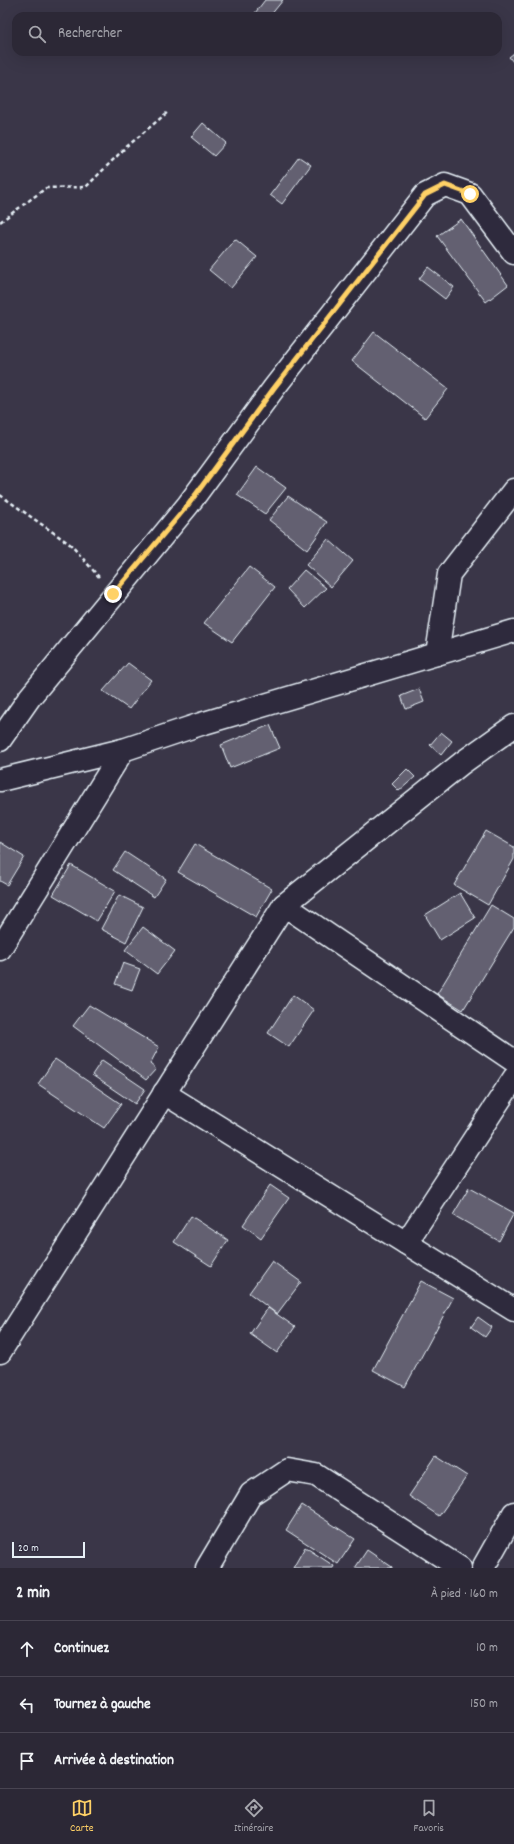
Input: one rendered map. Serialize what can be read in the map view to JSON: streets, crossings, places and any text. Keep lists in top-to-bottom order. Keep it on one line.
{"scale_bar":"20 m","page":{"search":"Rechercher","scale":"20 m","heading":["2 min","À pied · 160 m"],"list":[["Continuez","10 m"],["Tournez à gauche","150 m"],"Arrivée à destination"],"nav":["Carte","Itinéraire","Favoris"]}}
